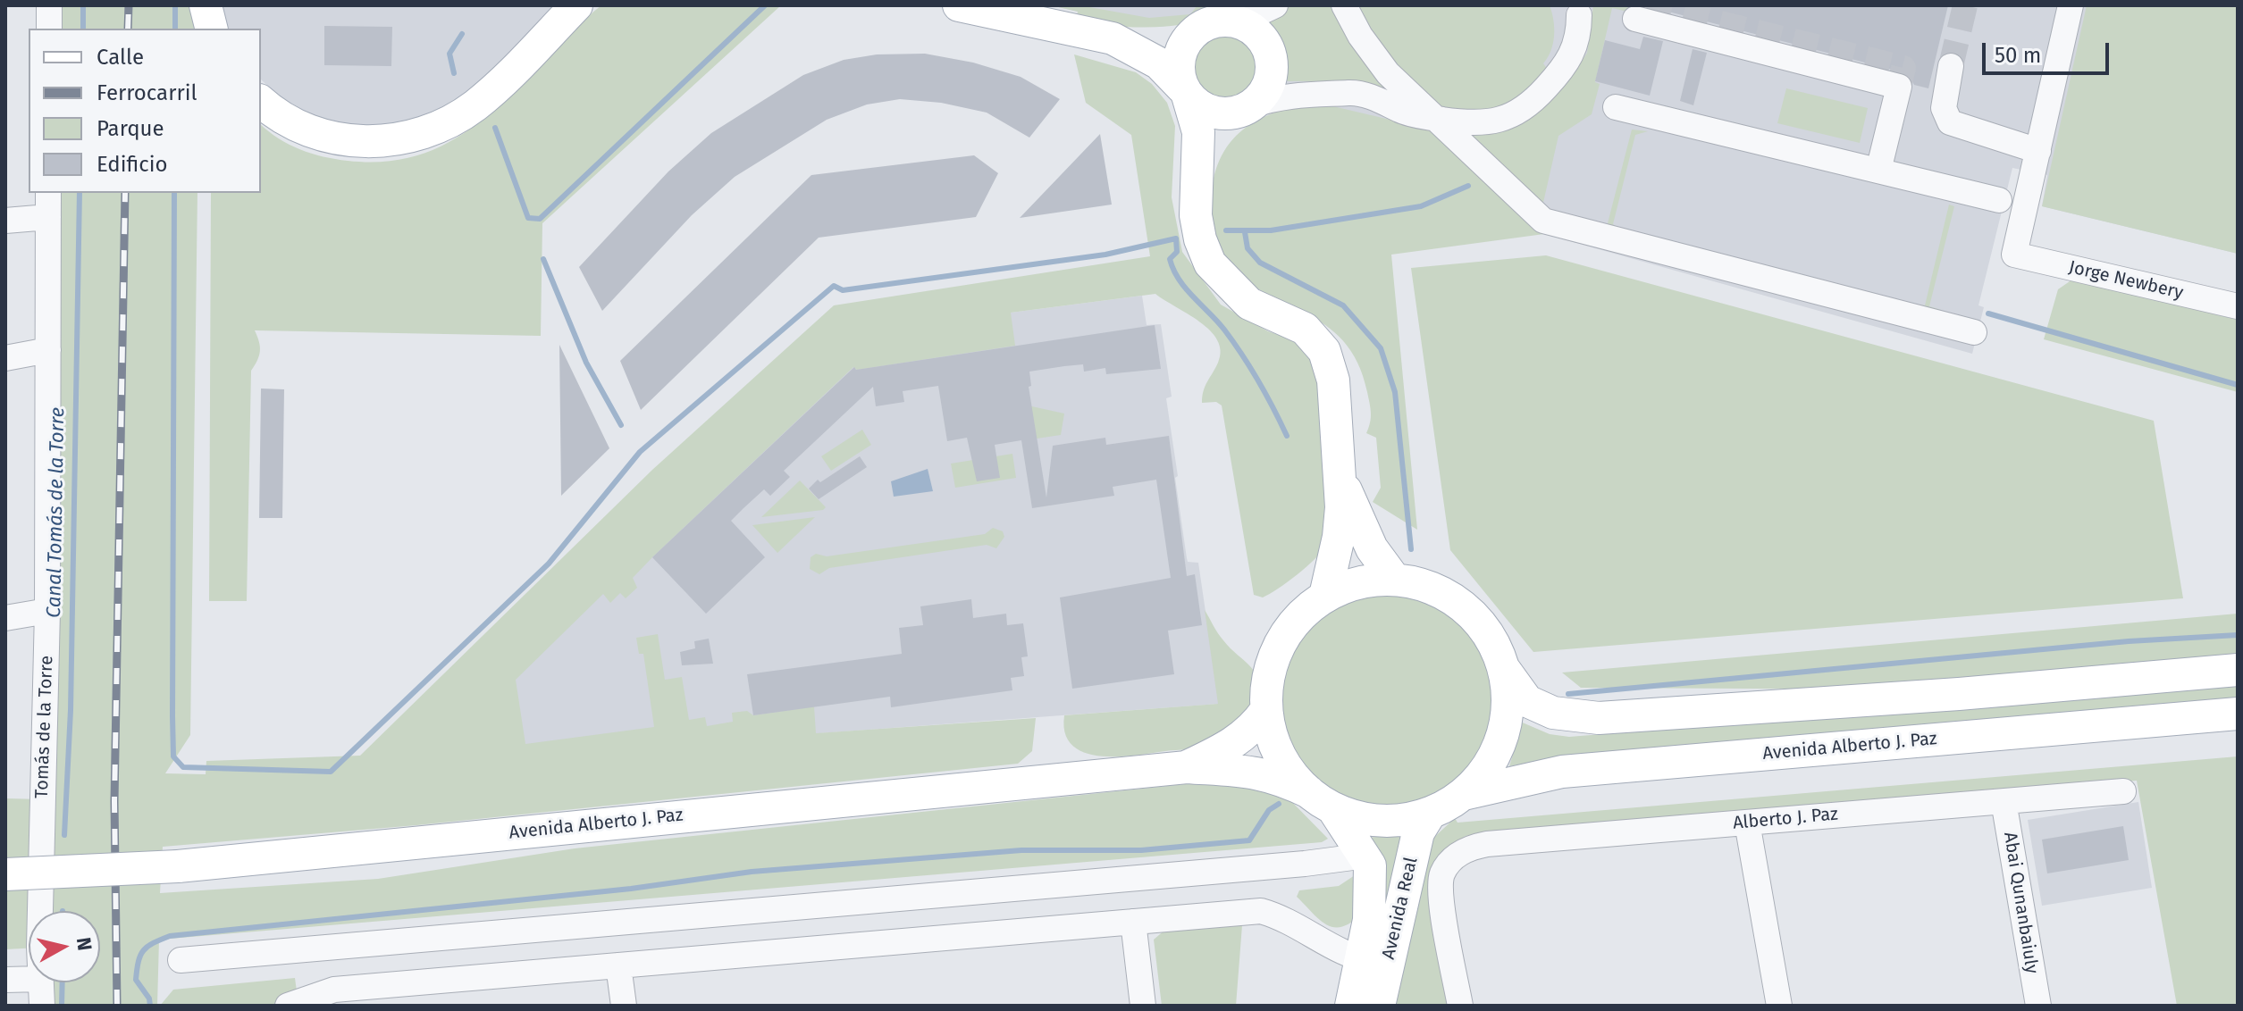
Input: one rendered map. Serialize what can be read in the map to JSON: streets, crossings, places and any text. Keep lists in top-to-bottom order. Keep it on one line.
{"streets":{"main road":["Avenida Alberto J. Paz","Avenida Real"],"street":["Jorge Newbery","Tomás de la Torre","Alberto J. Paz","Abai Qunanbaiuly"]},"crossings":[["Avenida Alberto J. Paz","Avenida Real"],["Alberto J. Paz","Abai Qunanbaiuly"]],"water":["Canal Tomás de la Torre"],"legend":["Calle","Ferrocarril","Parque","Edificio"],"scale_bar":"50 m","north":"right"}
